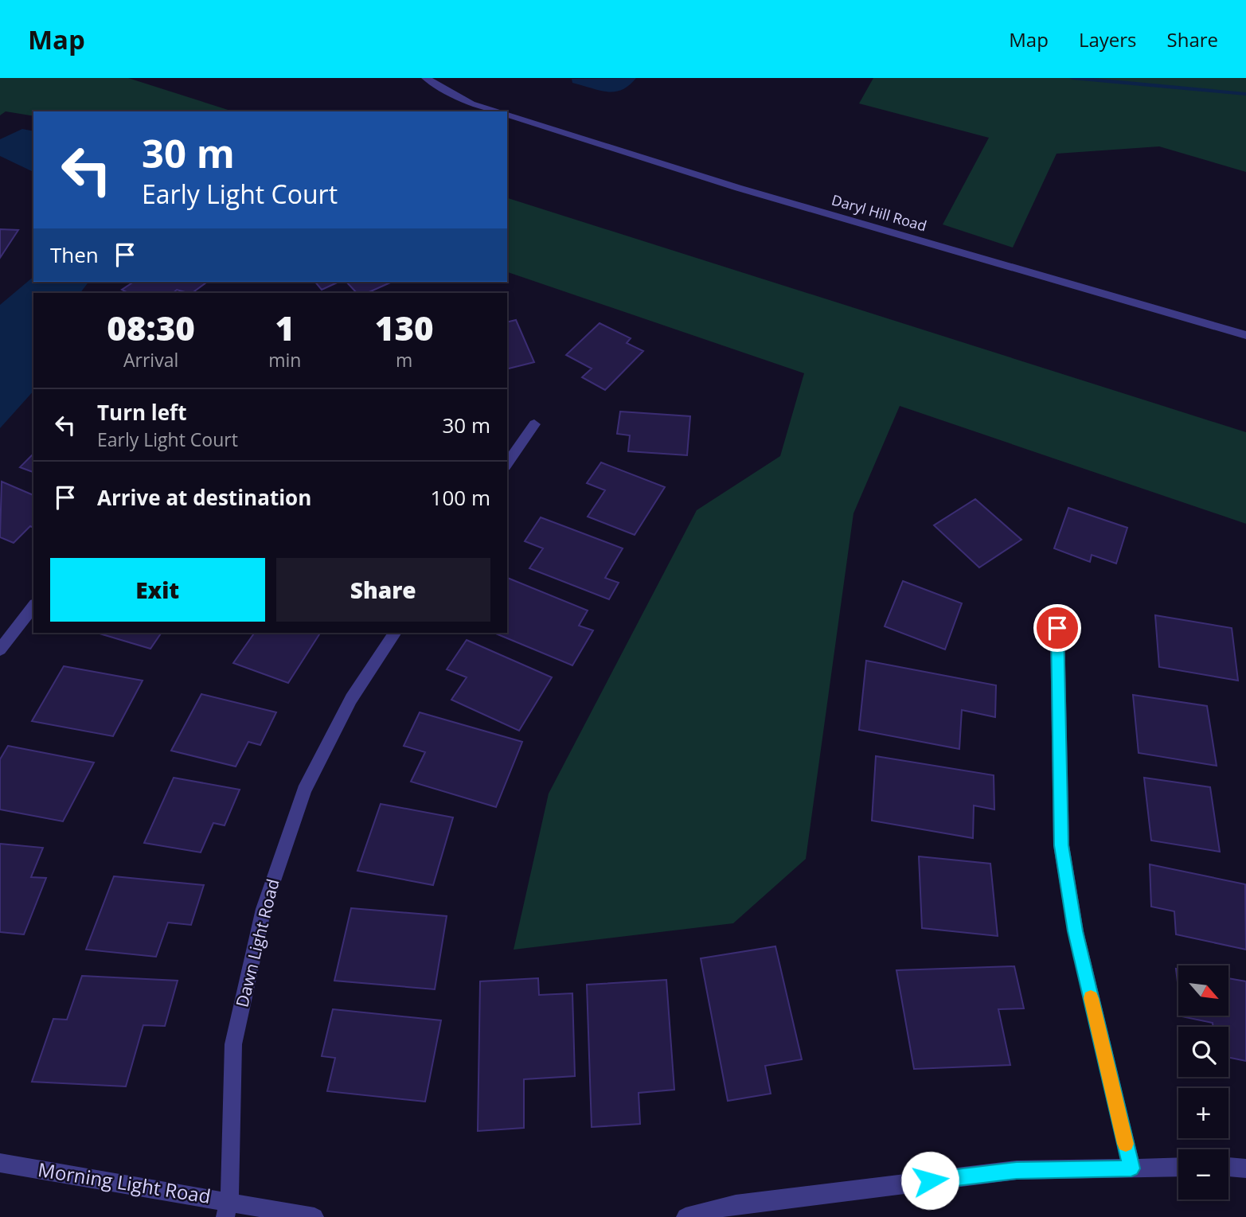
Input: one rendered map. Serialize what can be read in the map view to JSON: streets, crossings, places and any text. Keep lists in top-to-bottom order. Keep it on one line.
{"streets":{"street":["Daryl Hill Road","Dawn Light Road","Morning Light Road"]},"crossings":[["Dawn Light Road","Morning Light Road"]],"north":"bottom right","page":{"header":"Map","nav":["Map","Layers","Share"],"turn":["30 m","Early Light Court"],"then":"Then","eta":["08:30","Arrival","1","min","130","m"],"list":[{"name":"Turn left","note":"Early Light Court","value":"30 m"},{"name":"Arrive at destination","value":"100 m"}],"buttons":["Exit","Share"],"map_buttons":["+","−"]}}
